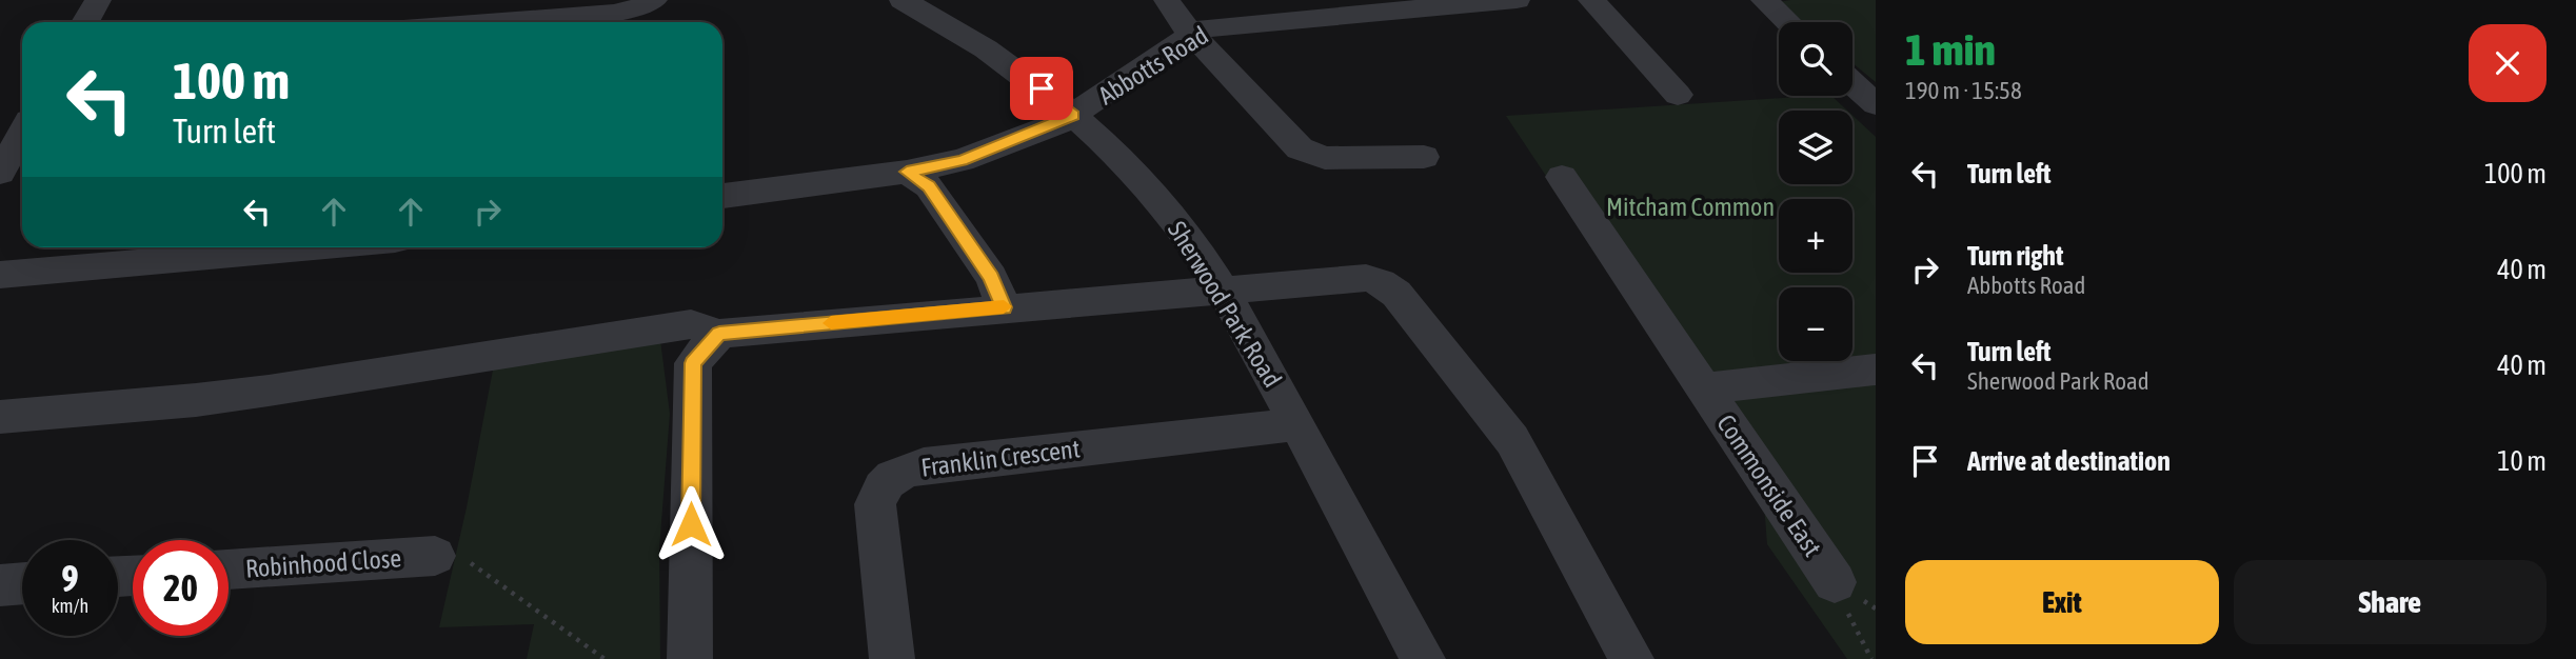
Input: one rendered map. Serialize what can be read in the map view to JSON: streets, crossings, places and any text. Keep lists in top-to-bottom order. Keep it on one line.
{"streets":{"street":["Abbotts Road","Sherwood Park Road","Franklin Crescent","Commonside East","Robinhood Close"]},"crossings":[["Abbotts Road","Sherwood Park Road"],["Sherwood Park Road","Franklin Crescent"]],"parks":["Mitcham Common"],"page":{"heading":["1 min","190 m · 15:58"],"map_buttons":["+","−"],"turn":["100 m","Turn left"],"list":[{"name":"Turn left","value":"100 m"},{"name":"Turn right","note":"Abbotts Road","value":"40 m"},{"name":"Turn left","note":"Sherwood Park Road","value":"40 m"},{"name":"Arrive at destination","value":"10 m"}],"speed":"9 km/h","limit":"20","buttons":["Exit","Share"]}}
